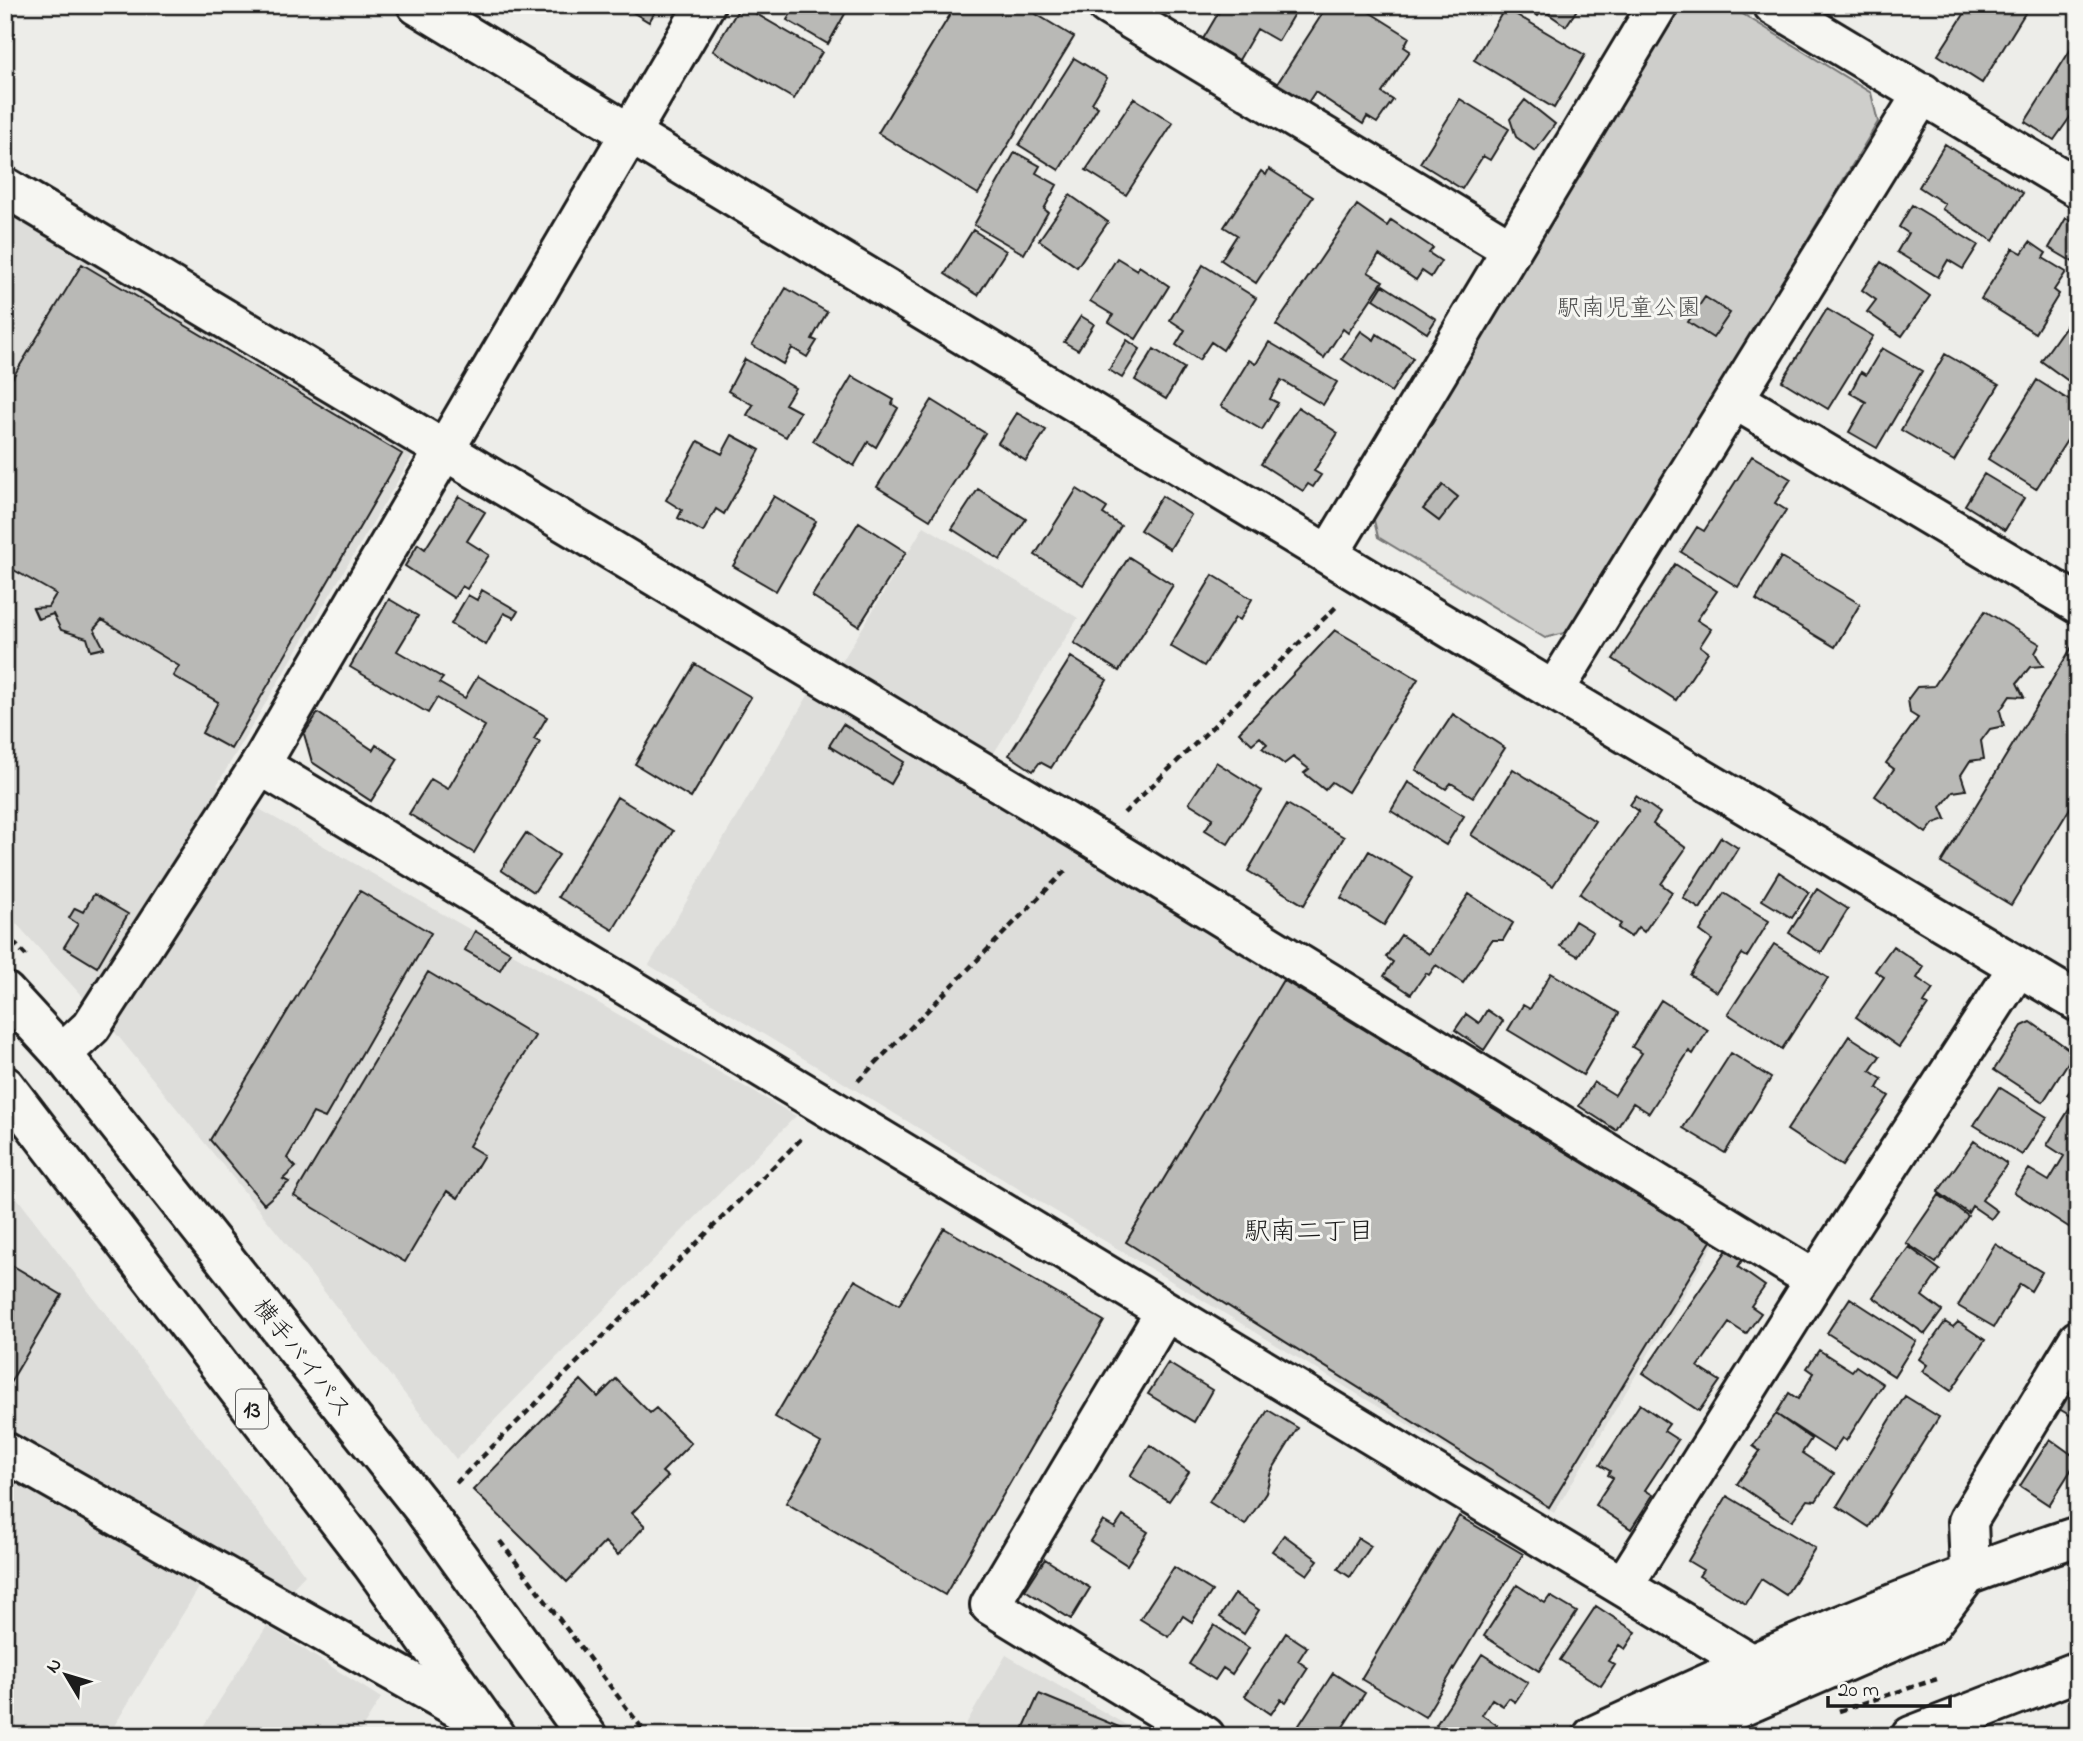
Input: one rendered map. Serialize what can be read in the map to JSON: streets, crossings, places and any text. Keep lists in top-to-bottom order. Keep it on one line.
{"streets":{"main road":["横手バイパス","13"]},"districts":["駅南二丁目"],"parks":["駅南児童公園"],"scale_bar":"20 m","north":"top left"}
